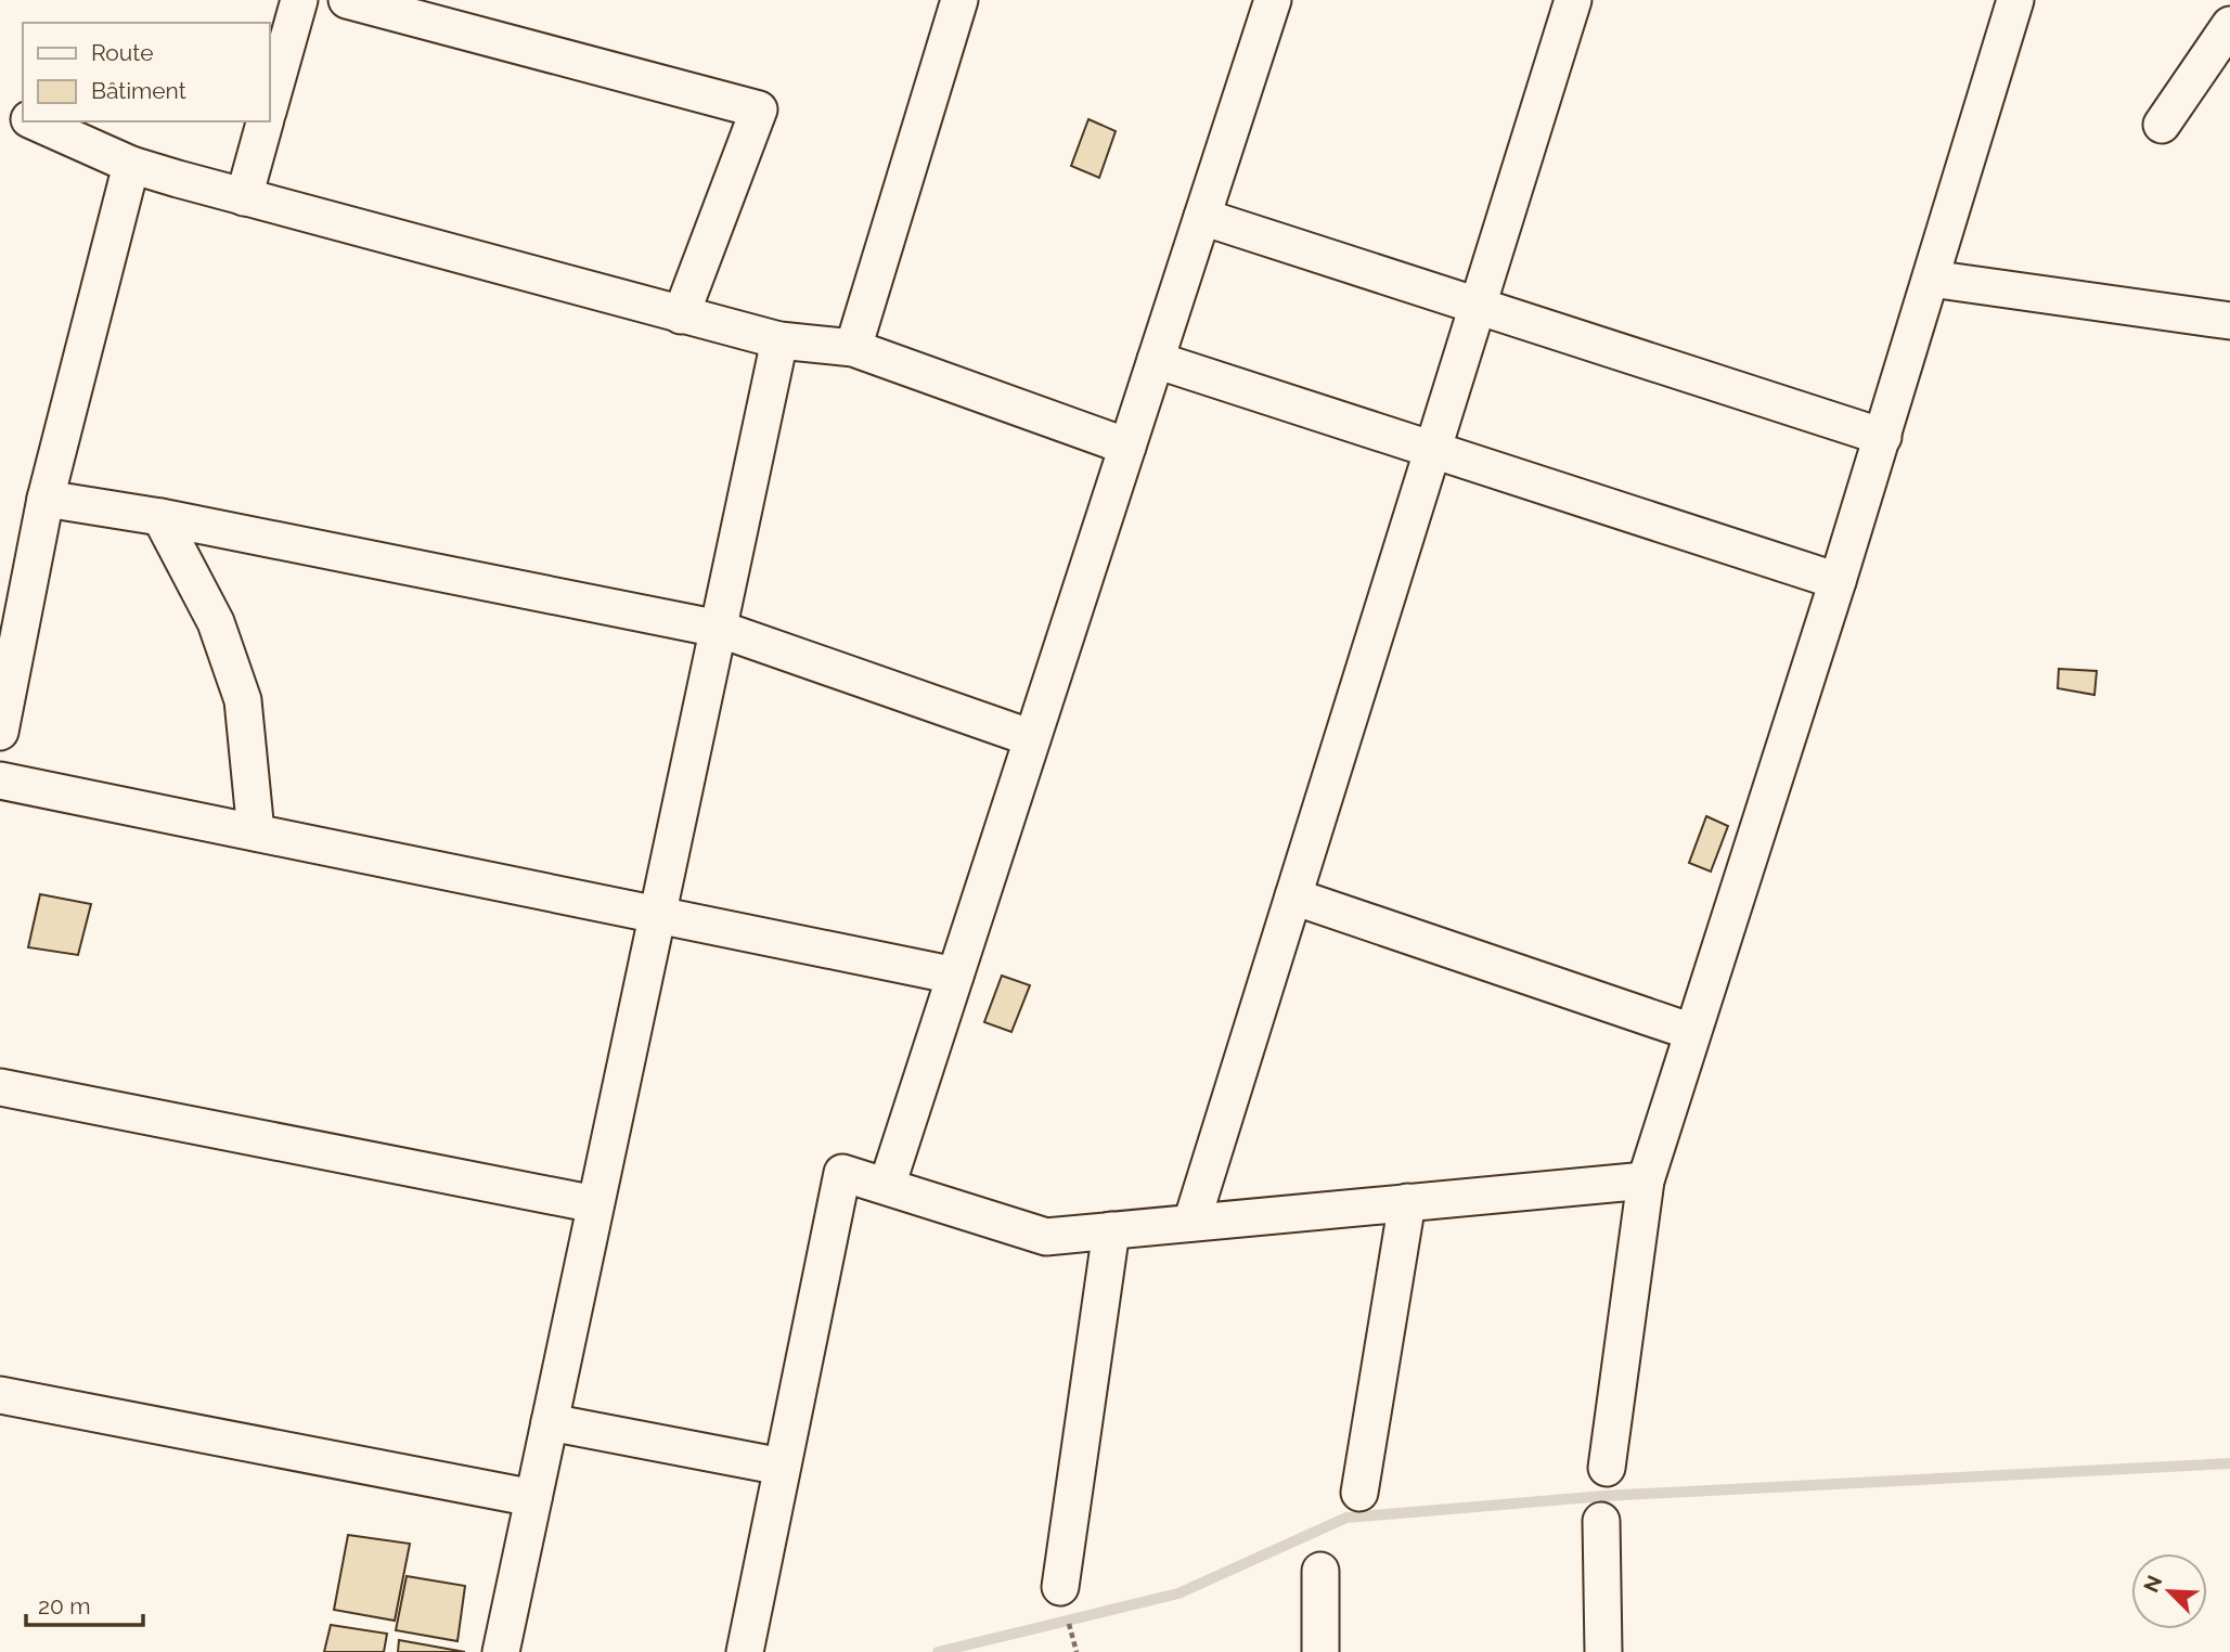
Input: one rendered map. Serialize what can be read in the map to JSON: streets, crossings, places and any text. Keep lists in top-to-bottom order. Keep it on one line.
{"legend":["Route","Bâtiment"],"scale_bar":"20 m","north":"top left"}
